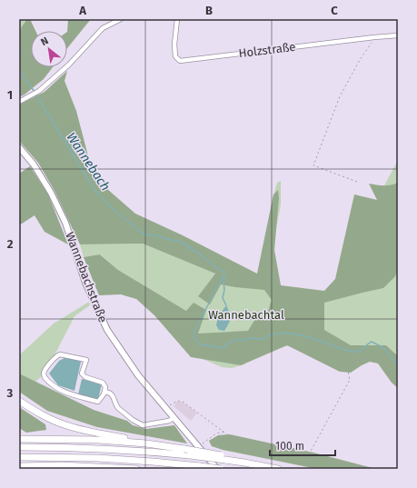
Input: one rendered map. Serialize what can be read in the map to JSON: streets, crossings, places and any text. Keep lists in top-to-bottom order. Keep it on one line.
{"streets":{"main road":["Wannebachstraße"],"street":["Holzstraße"]},"water":["Wannebach"],"parks":["Wannebachtal"],"scale_bar":"100 m","north":"top left","grid":{"columns":["A","B","C"],"rows":["1","2","3"]}}
